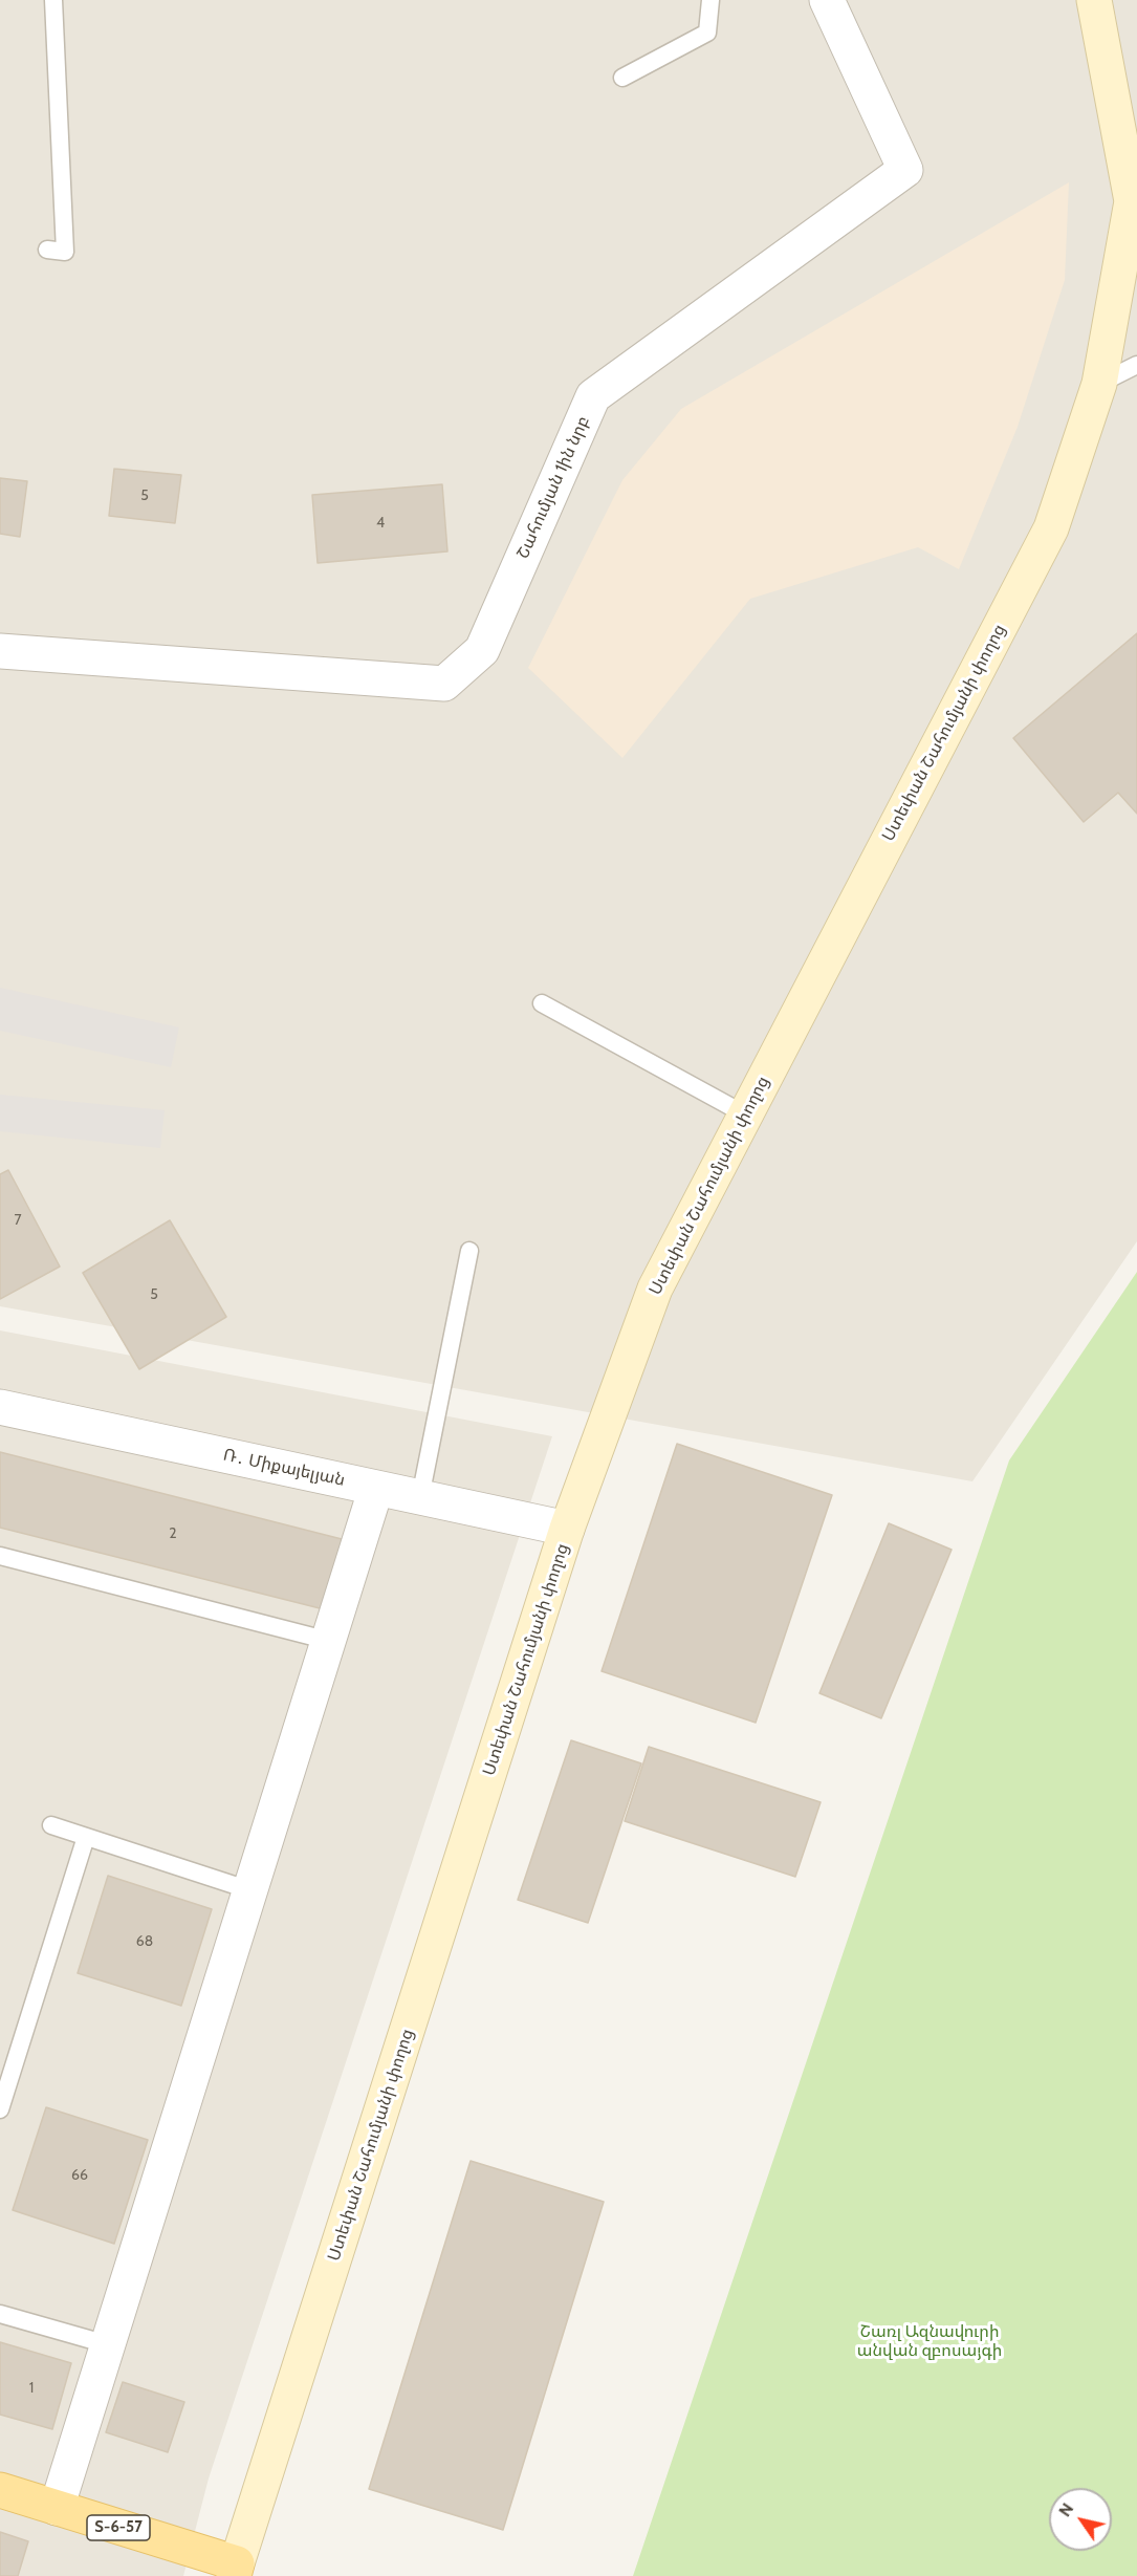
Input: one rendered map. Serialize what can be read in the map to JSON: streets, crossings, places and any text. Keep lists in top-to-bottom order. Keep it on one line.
{"streets":{"main road":["Ստեփան Շահումյանի փողոց","Տ-6-57"],"street":["Շահումյան 1ին նրբ","Ռ․ Միքայելյան"]},"crossings":[["Ստեփան Շահումյանի փողոց","Ռ․ Միքայելյան"],["Ստեփան Շահումյանի փողոց","Տ-6-57"]],"parks":["Շառլ Ազնավուրի անվան զբոսայգի"],"house_numbers":["5","4","7","5","2","68","66","1"],"north":"top left"}
